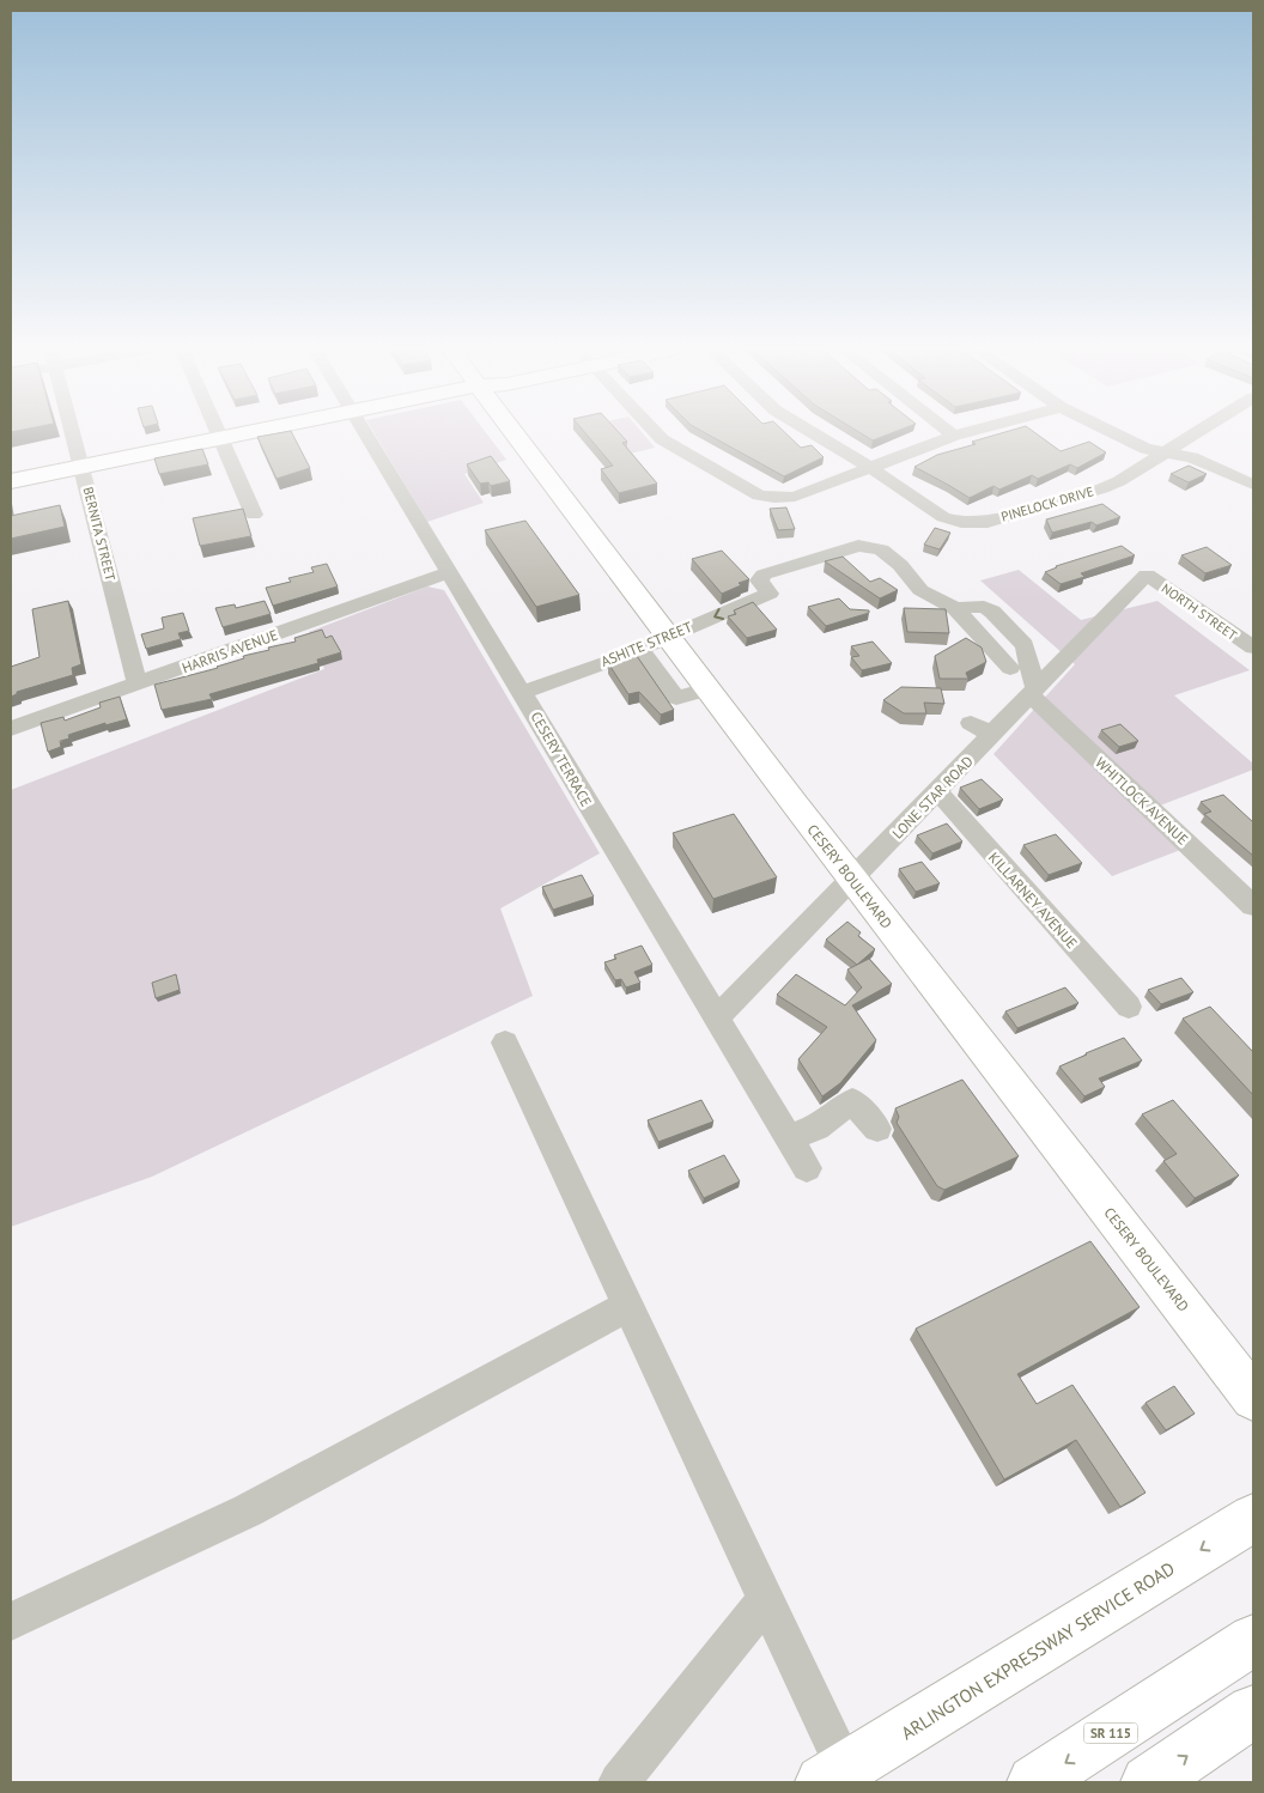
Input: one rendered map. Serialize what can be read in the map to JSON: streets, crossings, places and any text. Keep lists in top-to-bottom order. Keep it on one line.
{"streets":{"main road":["CESERY BOULEVARD","ARLINGTON EXPRESSWAY SERVICE ROAD","SR 115"],"street":["PINELOCK DRIVE","BERNITA STREET","NORTH STREET","ASHITE STREET","HARRIS AVENUE","CESERY TERRACE","LONE STAR ROAD","WHITLOCK AVENUE","KILLARNEY AVENUE"]},"crossings":[["BERNITA STREET","HARRIS AVENUE"],["NORTH STREET","LONE STAR ROAD"],["ASHITE STREET","CESERY TERRACE"],["ASHITE STREET","CESERY BOULEVARD"],["HARRIS AVENUE","CESERY TERRACE"],["CESERY TERRACE","LONE STAR ROAD"],["LONE STAR ROAD","WHITLOCK AVENUE"],["LONE STAR ROAD","CESERY BOULEVARD"],["LONE STAR ROAD","KILLARNEY AVENUE"]]}
